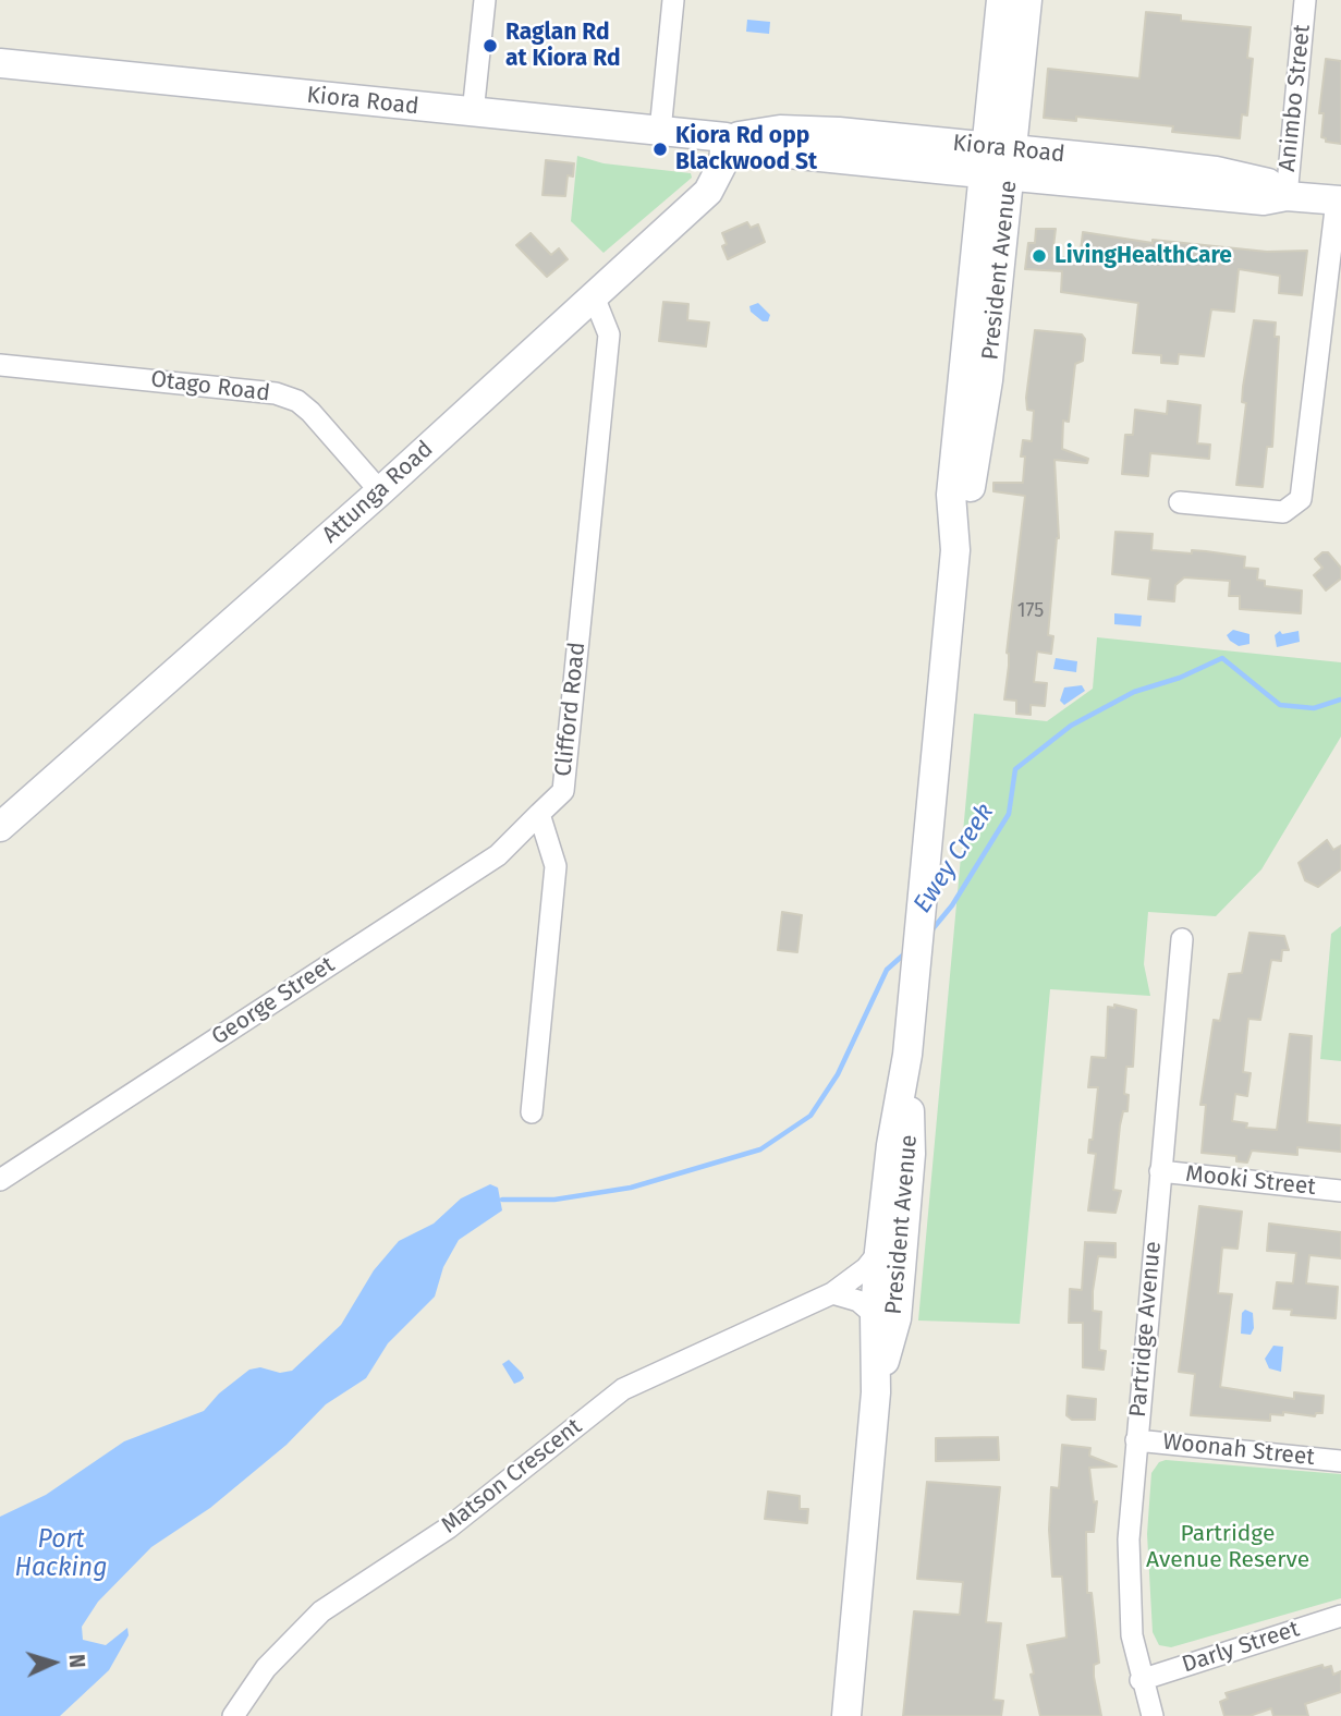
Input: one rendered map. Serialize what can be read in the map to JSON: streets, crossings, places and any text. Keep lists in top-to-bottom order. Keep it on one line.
{"streets":{"street":["Animbo Street","Kiora Road","President Avenue","Otago Road","Attunga Road","Clifford Road","George Street","Mooki Street","Partridge Avenue","Woonah Street","Matson Crescent","Darly Street"]},"crossings":[["Animbo Street","Kiora Road"],["Kiora Road","President Avenue"],["Kiora Road","Attunga Road"],["President Avenue","Matson Crescent"],["Otago Road","Attunga Road"],["Attunga Road","Clifford Road"],["Clifford Road","George Street"],["Mooki Street","Partridge Avenue"],["Partridge Avenue","Woonah Street"],["Partridge Avenue","Darly Street"]],"water":["Ewey Creek","Port Hacking"],"parks":["Partridge Avenue Reserve"],"places":["Raglan Rd at Kiora Rd","Kiora Rd opp Blackwood St","LivingHealthCare"],"house_numbers":["175"],"north":"right"}
